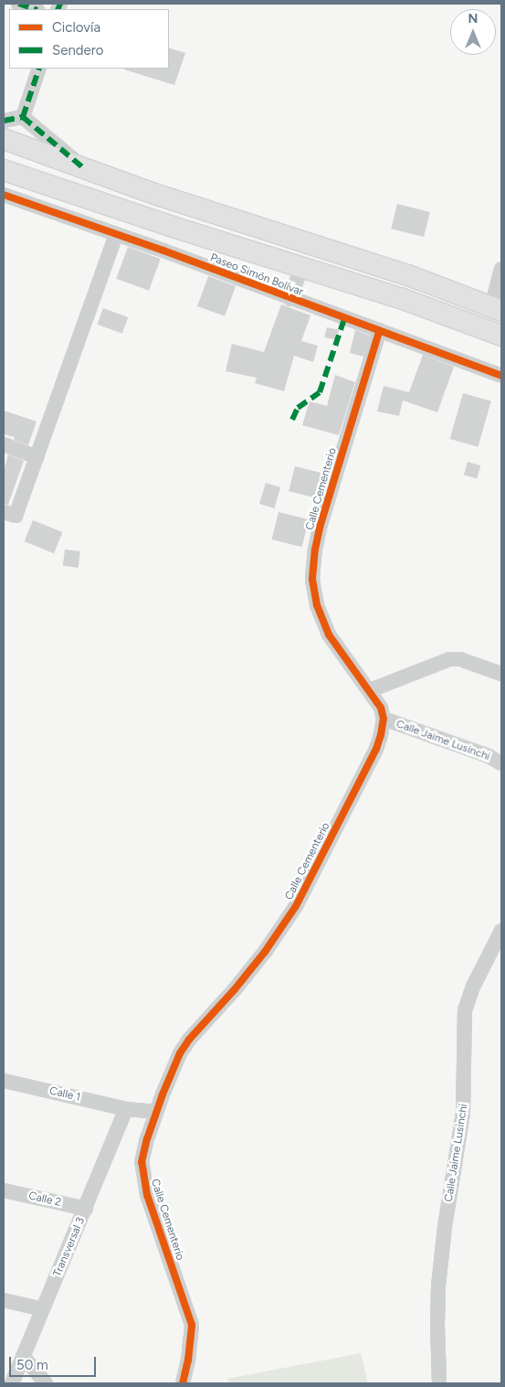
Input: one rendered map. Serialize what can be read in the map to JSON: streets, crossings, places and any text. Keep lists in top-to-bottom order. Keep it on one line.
{"streets":{"main road":["Paseo Simón Bolívar"],"street":["Calle Cementerio","Calle Jaime Lusinchi","Calle 1","Calle 2","Transversal 3"]},"crossings":[["Paseo Simón Bolívar","Calle Cementerio"],["Calle Cementerio","Calle Jaime Lusinchi"],["Calle Cementerio","Calle 1"],["Calle 1","Transversal 3"],["Calle 2","Transversal 3"]],"legend":["Ciclovía","Sendero"],"scale_bar":"50 m","north":"top"}
